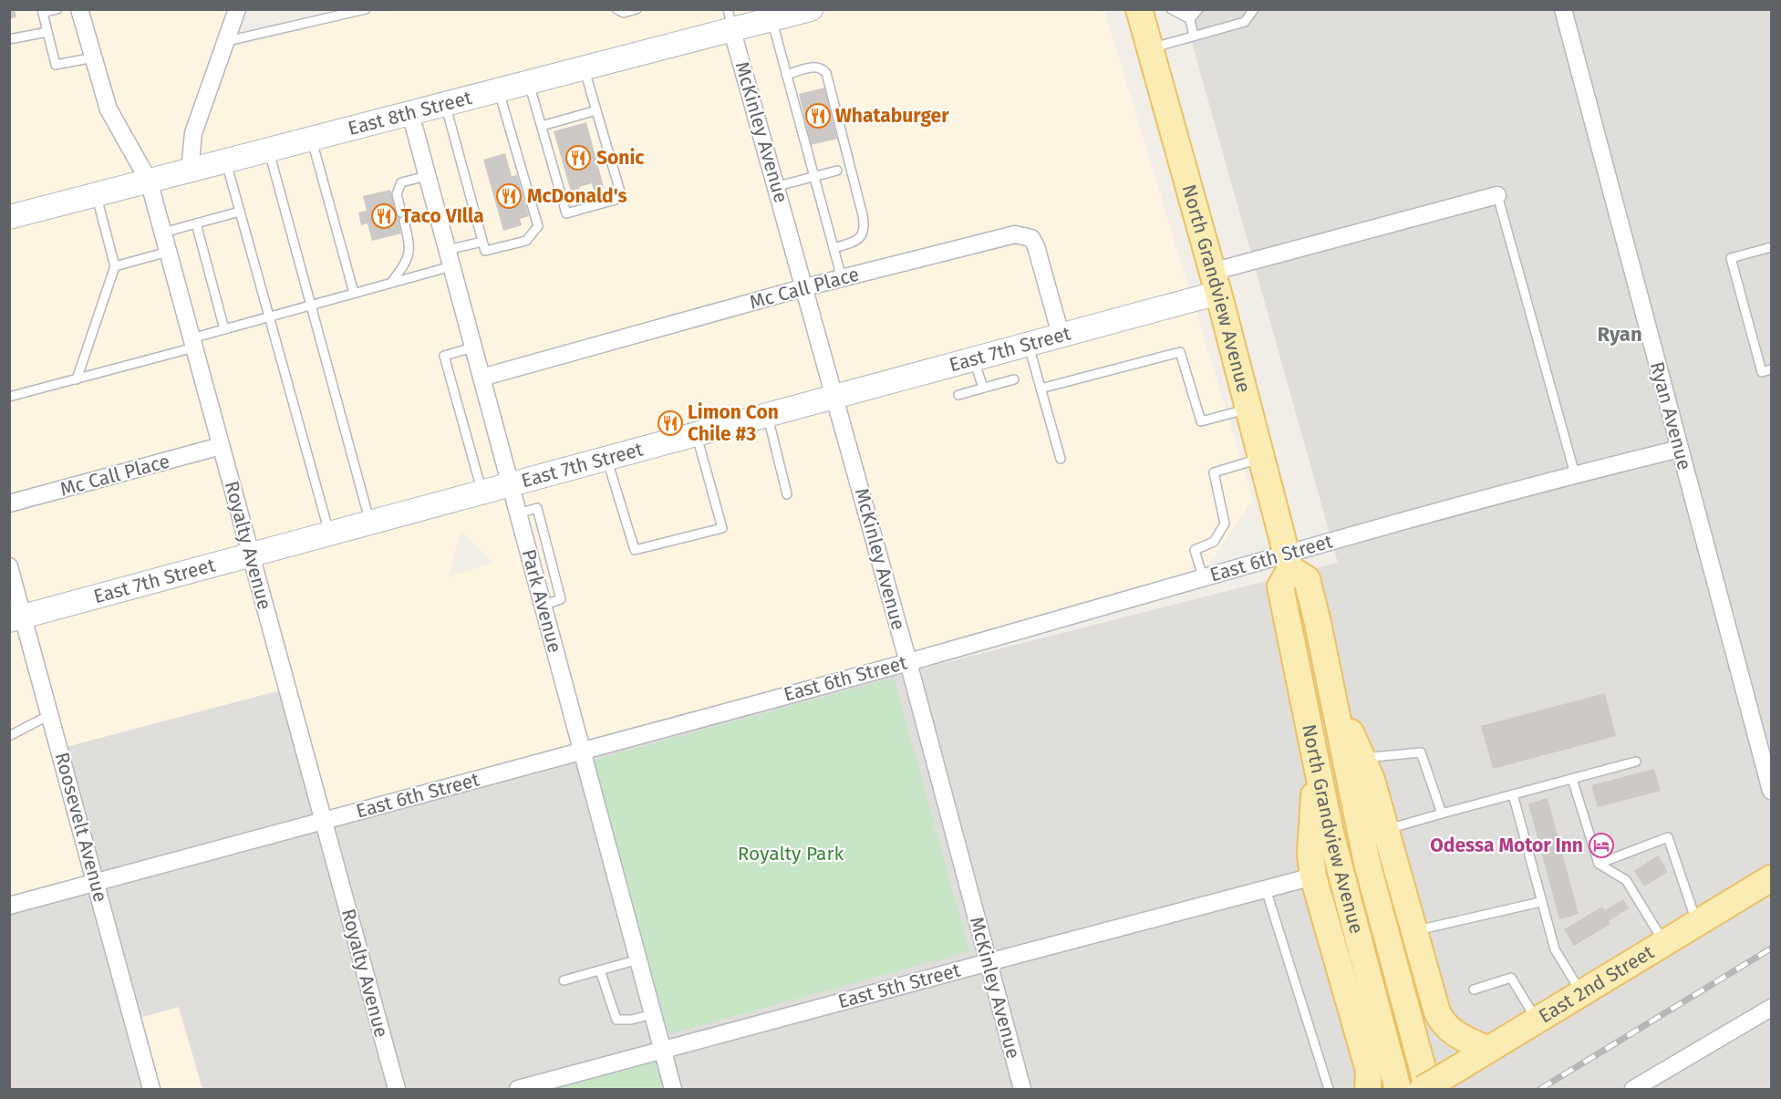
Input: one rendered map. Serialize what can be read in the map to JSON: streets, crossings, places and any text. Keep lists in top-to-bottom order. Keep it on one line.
{"streets":{"main road":["North Grandview Avenue","East 2nd Street"],"street":["East 8th Street","McKinley Avenue","Mc Call Place","East 7th Street","Ryan Avenue","Royalty Avenue","East 6th Street","Park Avenue","Roosevelt Avenue","East 5th Street"]},"crossings":[["East 8th Street","McKinley Avenue"],["East 8th Street","Royalty Avenue"],["East 8th Street","Park Avenue"],["McKinley Avenue","Mc Call Place"],["McKinley Avenue","East 7th Street"],["McKinley Avenue","East 6th Street"],["McKinley Avenue","East 5th Street"],["Mc Call Place","East 7th Street"],["Mc Call Place","Royalty Avenue"],["Mc Call Place","Park Avenue"],["North Grandview Avenue","East 7th Street"],["North Grandview Avenue","East 6th Street"],["North Grandview Avenue","East 2nd Street"],["East 7th Street","Royalty Avenue"],["East 7th Street","Park Avenue"],["East 7th Street","Roosevelt Avenue"],["Ryan Avenue","East 6th Street"],["Royalty Avenue","East 6th Street"],["East 6th Street","Park Avenue"],["East 6th Street","Roosevelt Avenue"],["Park Avenue","East 5th Street"]],"districts":["Ryan"],"parks":["Royalty Park"],"places":{"restaurant":["Whataburger","Sonic","McDonald's","Taco VIlla","Limon Con Chile #3"],"hotel":["Odessa Motor Inn"]}}
